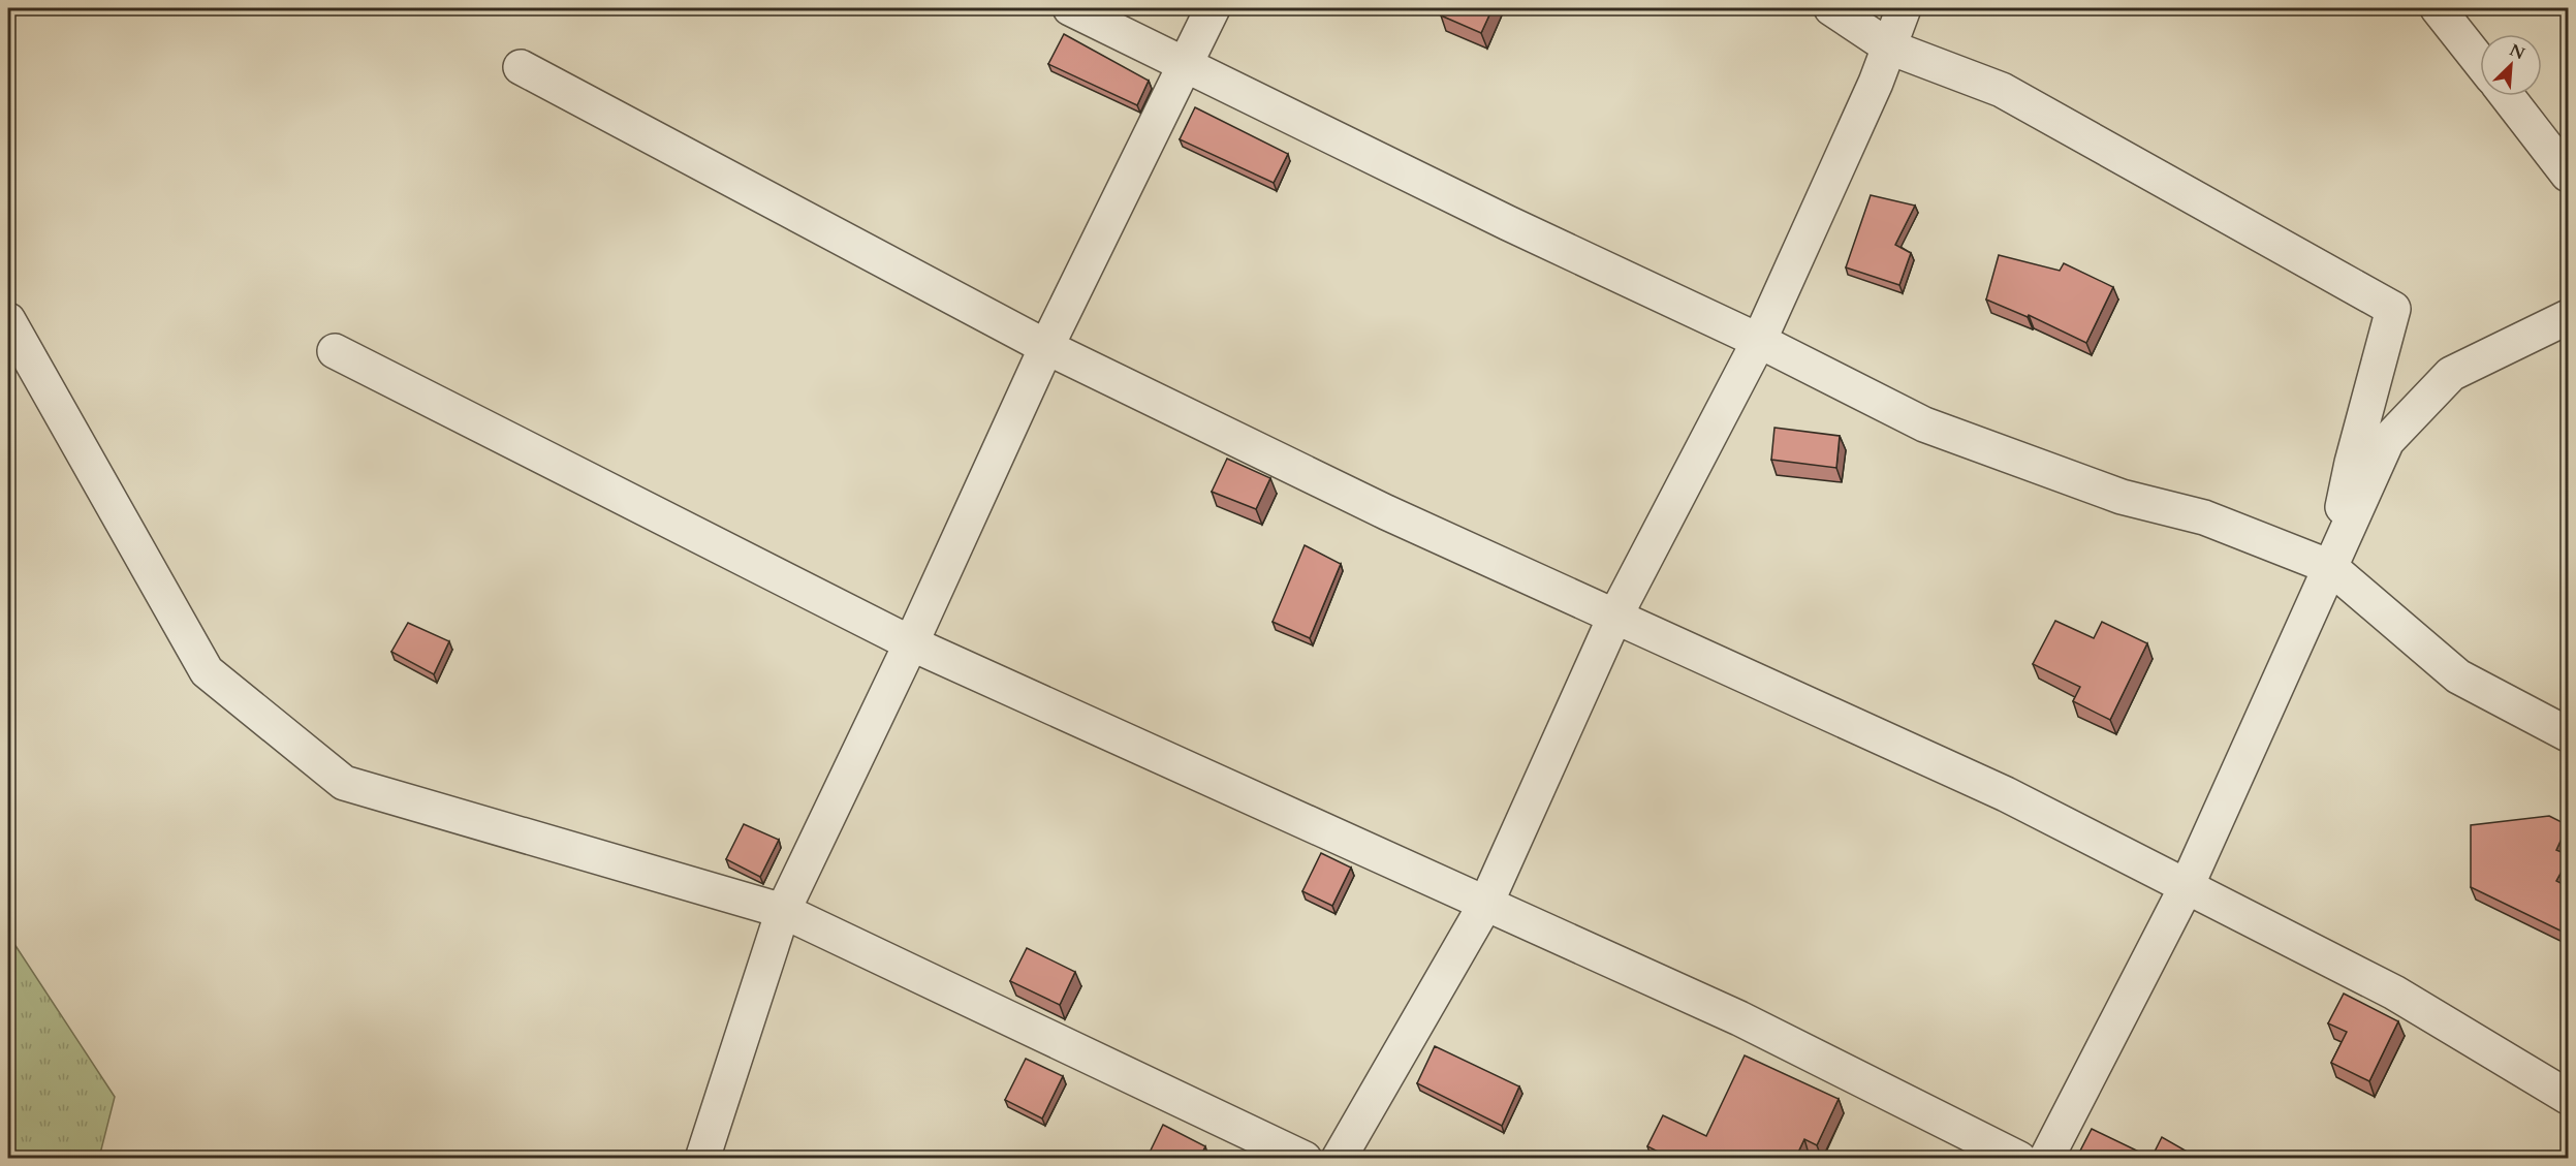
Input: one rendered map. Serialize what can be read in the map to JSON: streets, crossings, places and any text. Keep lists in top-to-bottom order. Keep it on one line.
{"north":"top right"}
